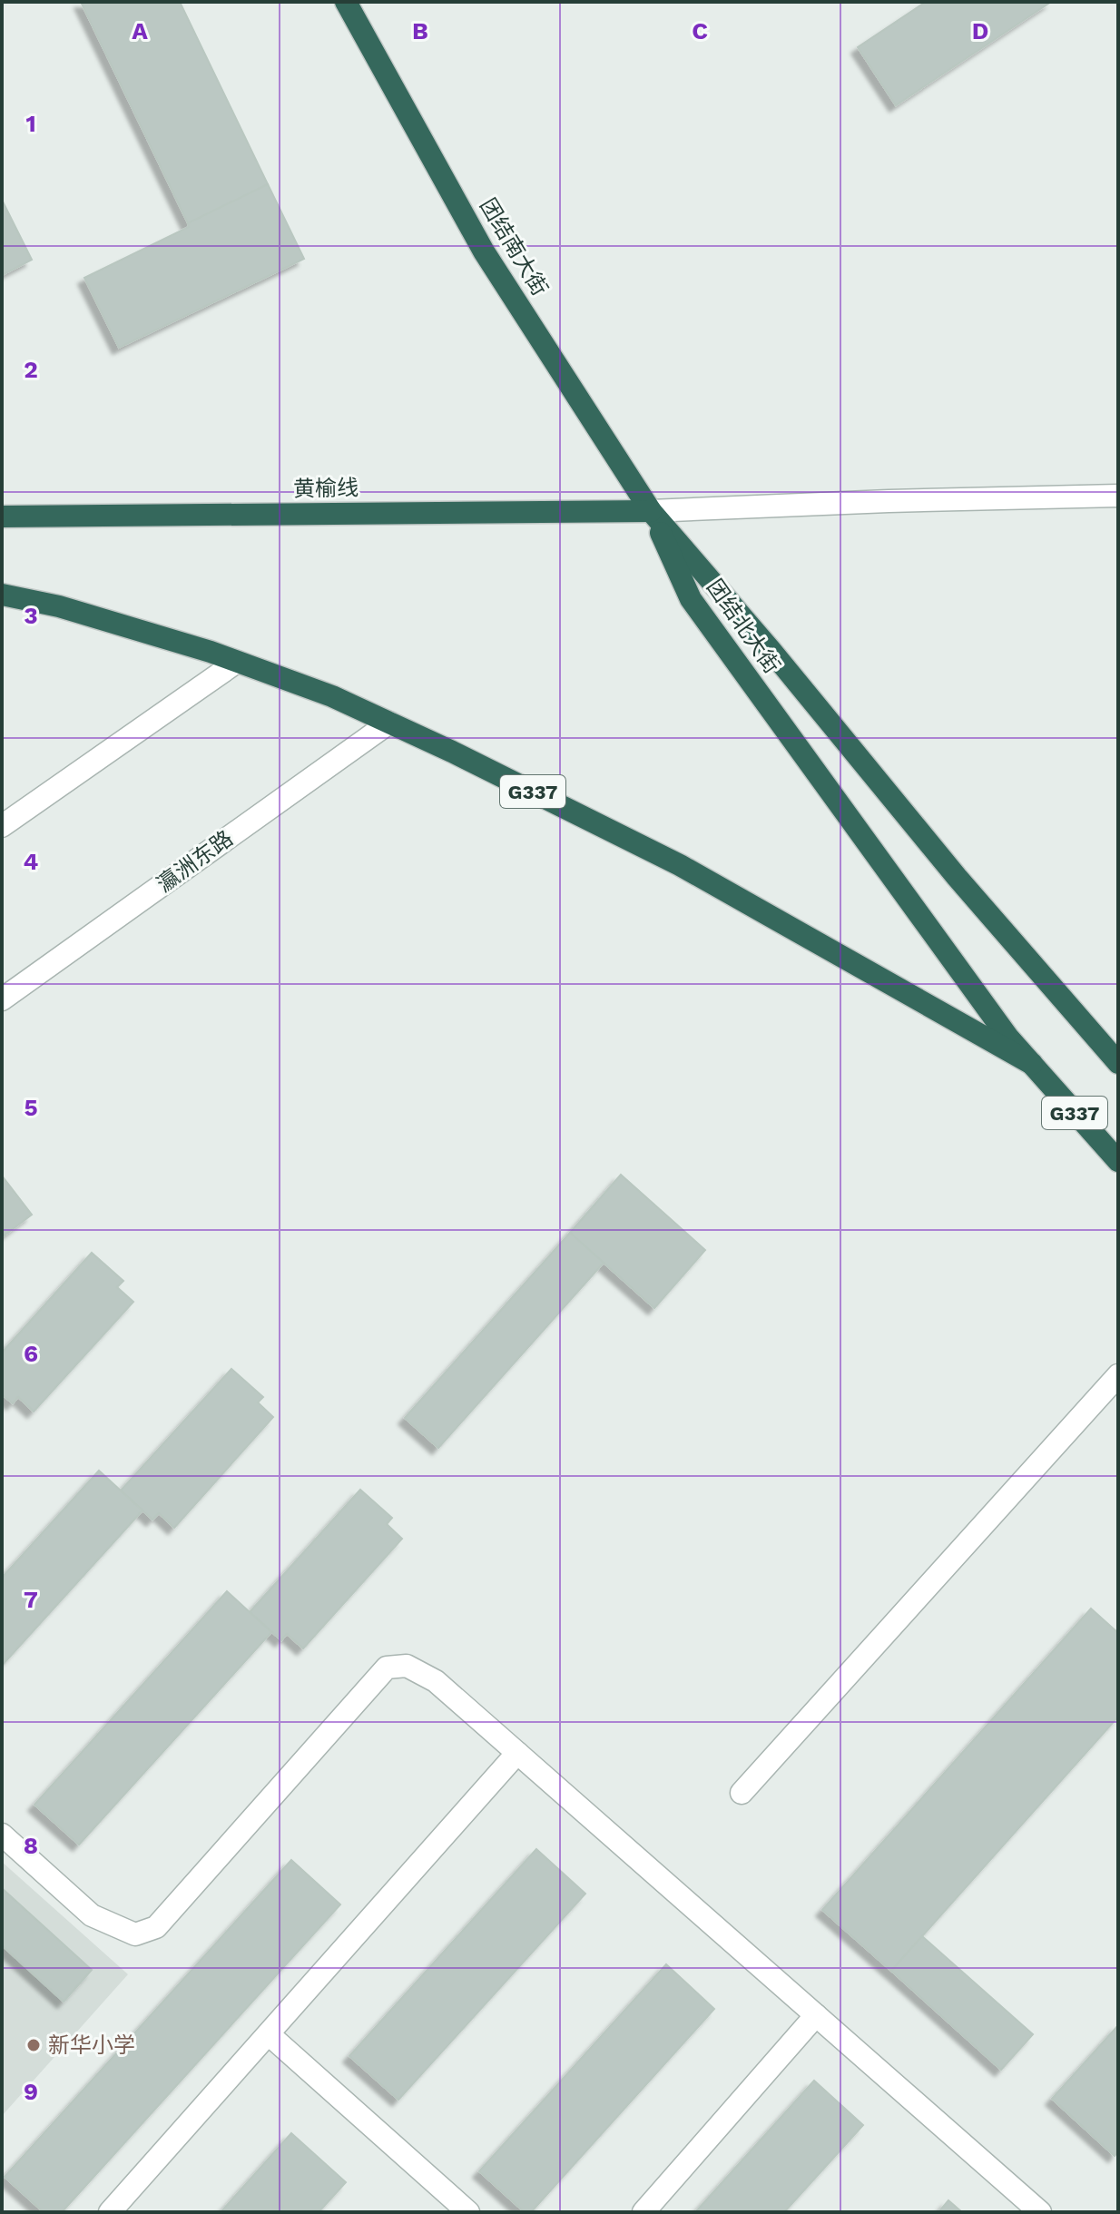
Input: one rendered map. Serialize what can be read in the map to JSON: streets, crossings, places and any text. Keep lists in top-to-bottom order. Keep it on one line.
{"streets":{"highway":["团结南大街","黄榆线","团结北大街","G337"],"street":["瀛洲东路"]},"crossings":[["团结南大街","黄榆线"],["团结南大街","团结北大街"],["黄榆线","团结北大街"],["团结北大街","G337"],["G337","瀛洲东路"]],"places":["新华小学"],"grid":{"columns":["A","B","C","D"],"rows":["1","2","3","4","5","6","7","8","9"]}}
